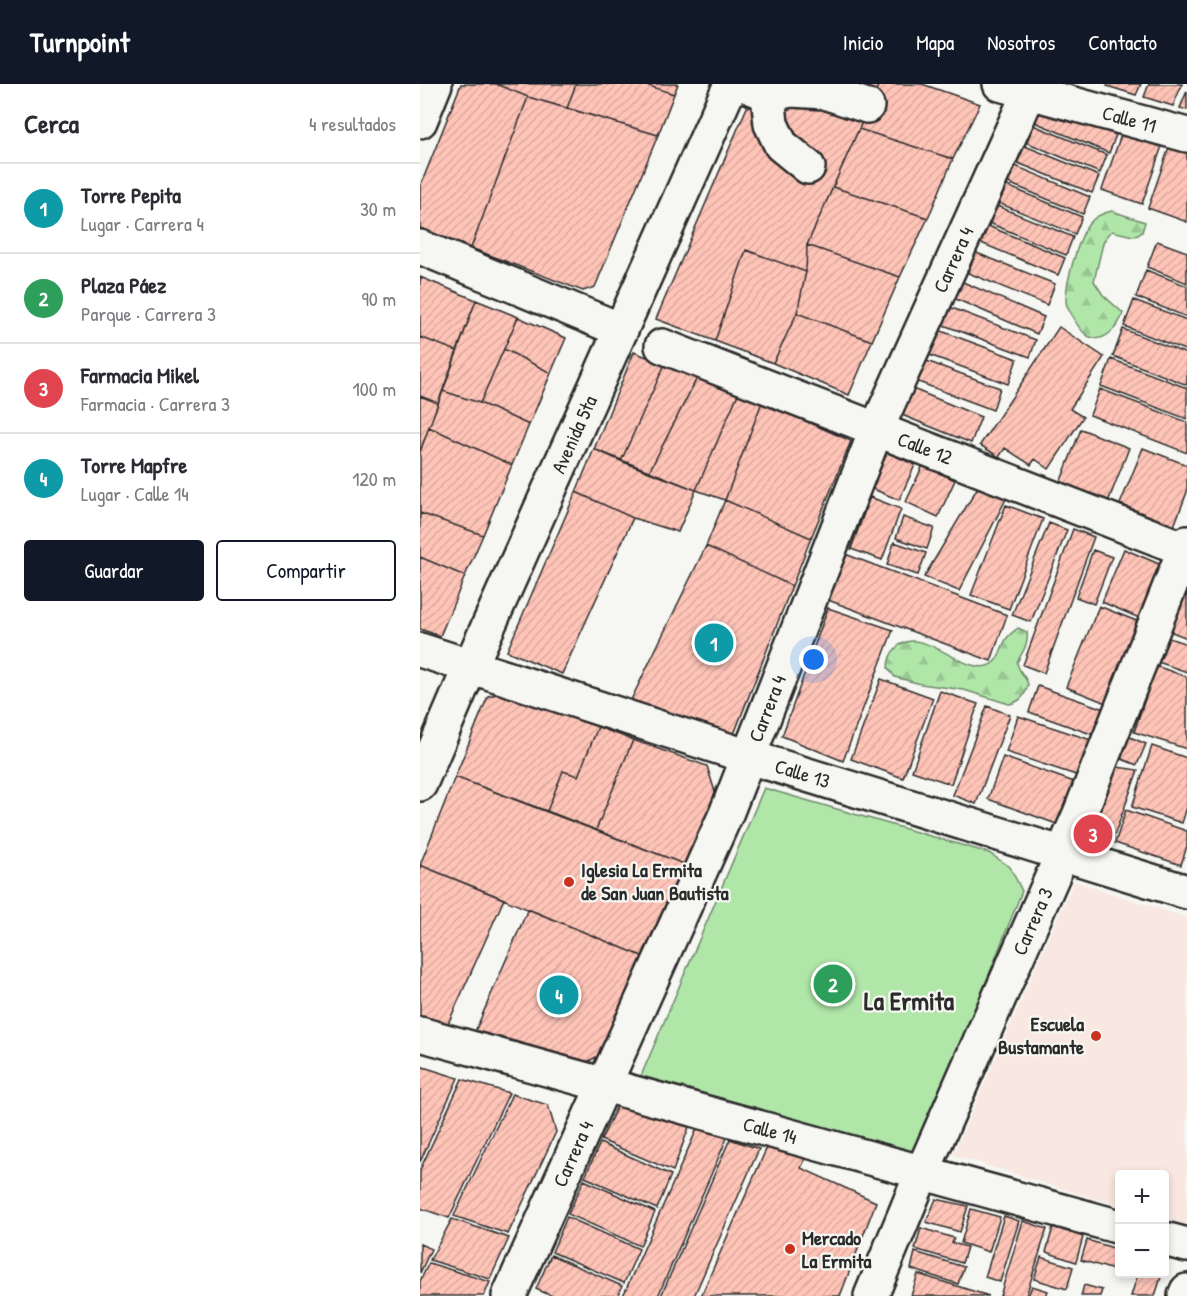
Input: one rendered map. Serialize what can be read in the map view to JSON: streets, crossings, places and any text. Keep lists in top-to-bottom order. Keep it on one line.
{"streets":{"street":["Calle 11","Carrera 4","Avenida 5ta","Calle 12","Calle 13","Carrera 3","Calle 14"]},"crossings":[["Calle 11","Carrera 4"],["Carrera 4","Calle 12"],["Carrera 4","Calle 13"],["Carrera 4","Calle 14"],["Avenida 5ta","Calle 13"],["Calle 12","Carrera 3"],["Calle 13","Carrera 3"],["Carrera 3","Calle 14"]],"districts":["La Ermita"],"places":["Iglesia La Ermita de San Juan Bautista","Escuela Bustamante","Mercado La Ermita"],"page":{"header":"Turnpoint","nav":["Inicio","Mapa","Nosotros","Contacto"],"heading":["Cerca","4 resultados"],"list":[{"mark":"1","name":"Torre Pepita","note":"Lugar · Carrera 4","value":"30 m"},{"mark":"2","name":"Plaza Páez","note":"Parque · Carrera 3","value":"90 m"},{"mark":"3","name":"Farmacia Mikel","note":"Farmacia · Carrera 3","value":"100 m"},{"mark":"4","name":"Torre Mapfre","note":"Lugar · Calle 14","value":"120 m"}],"buttons":["Guardar","Compartir"],"pins":["1","3","2","4"],"map_buttons":["+","−"]}}
